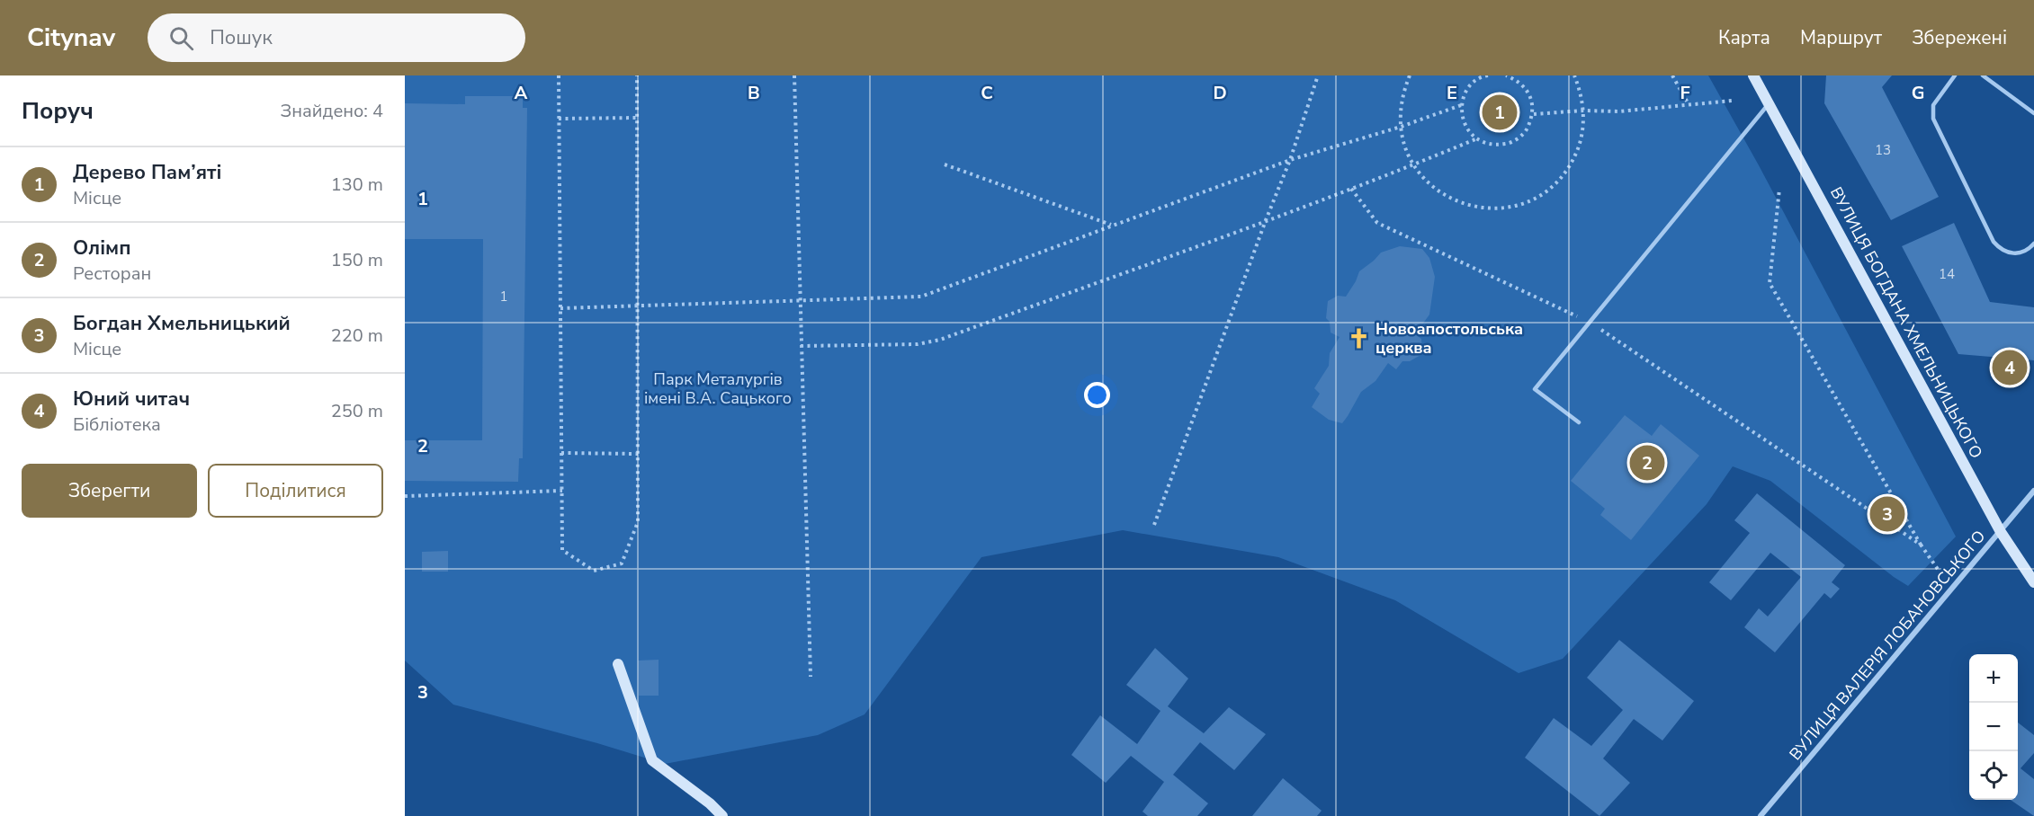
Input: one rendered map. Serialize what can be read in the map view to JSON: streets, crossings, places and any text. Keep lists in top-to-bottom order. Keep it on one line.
{"streets":{"main road":["ВУЛИЦЯ БОГДАНА ХМЕЛЬНИЦЬКОГО"],"street":["ВУЛИЦЯ ВАЛЕРІЯ ЛОБАНОВСЬКОГО"]},"crossings":[["ВУЛИЦЯ БОГДАНА ХМЕЛЬНИЦЬКОГО","ВУЛИЦЯ ВАЛЕРІЯ ЛОБАНОВСЬКОГО"]],"parks":["Парк Металургів імені В.А. Сацького"],"places":{"church":["Новоапостольська церква"]},"house_numbers":["13","14","1"],"page":{"header":"Citynav","search":"Пошук","nav":["Карта","Маршрут","Збережені"],"heading":["Поруч","Знайдено: 4"],"pins":["1","4","2","3"],"list":[{"mark":"1","name":"Дерево Пам’яті","note":"Місце","value":"130 m"},{"mark":"2","name":"Олімп","note":"Ресторан","value":"150 m"},{"mark":"3","name":"Богдан Хмельницький","note":"Місце","value":"220 m"},{"mark":"4","name":"Юний читач","note":"Бібліотека","value":"250 m"}],"buttons":["Зберегти","Поділитися"],"map_buttons":["+","−"]},"grid":{"columns":["A","B","C","D","E","F","G"],"rows":["1","2","3"]}}
